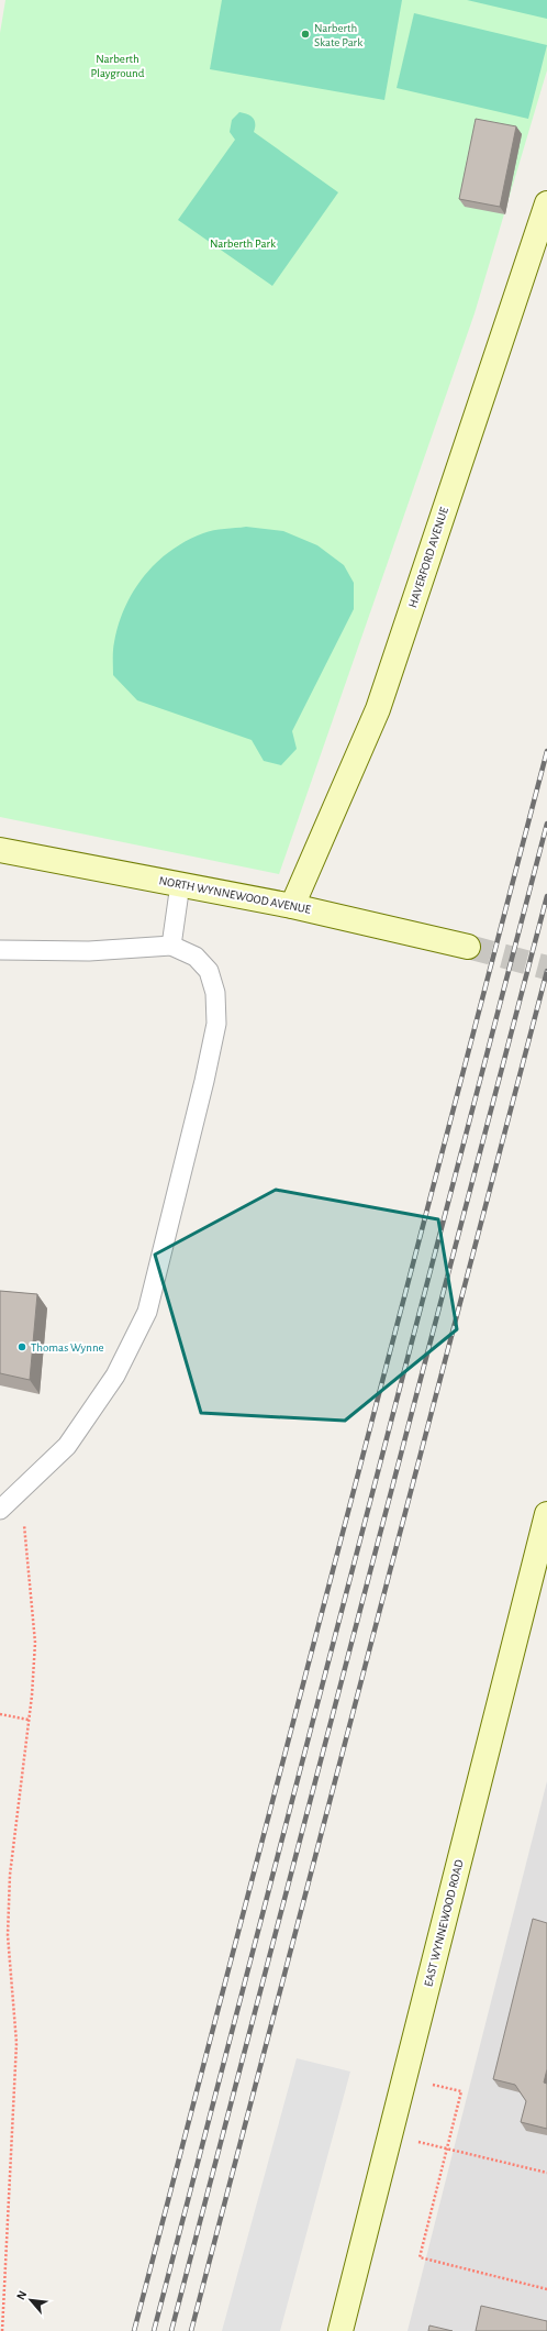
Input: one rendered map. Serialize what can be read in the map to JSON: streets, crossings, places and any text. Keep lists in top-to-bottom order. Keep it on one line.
{"streets":{"street":["HAVERFORD AVENUE","NORTH WYNNEWOOD AVENUE","EAST WYNNEWOOD ROAD"]},"crossings":[["HAVERFORD AVENUE","NORTH WYNNEWOOD AVENUE"]],"parks":["Narberth Playground","Narberth Park"],"places":["Narberth Skate Park","Thomas Wynne"],"north":"top left"}
